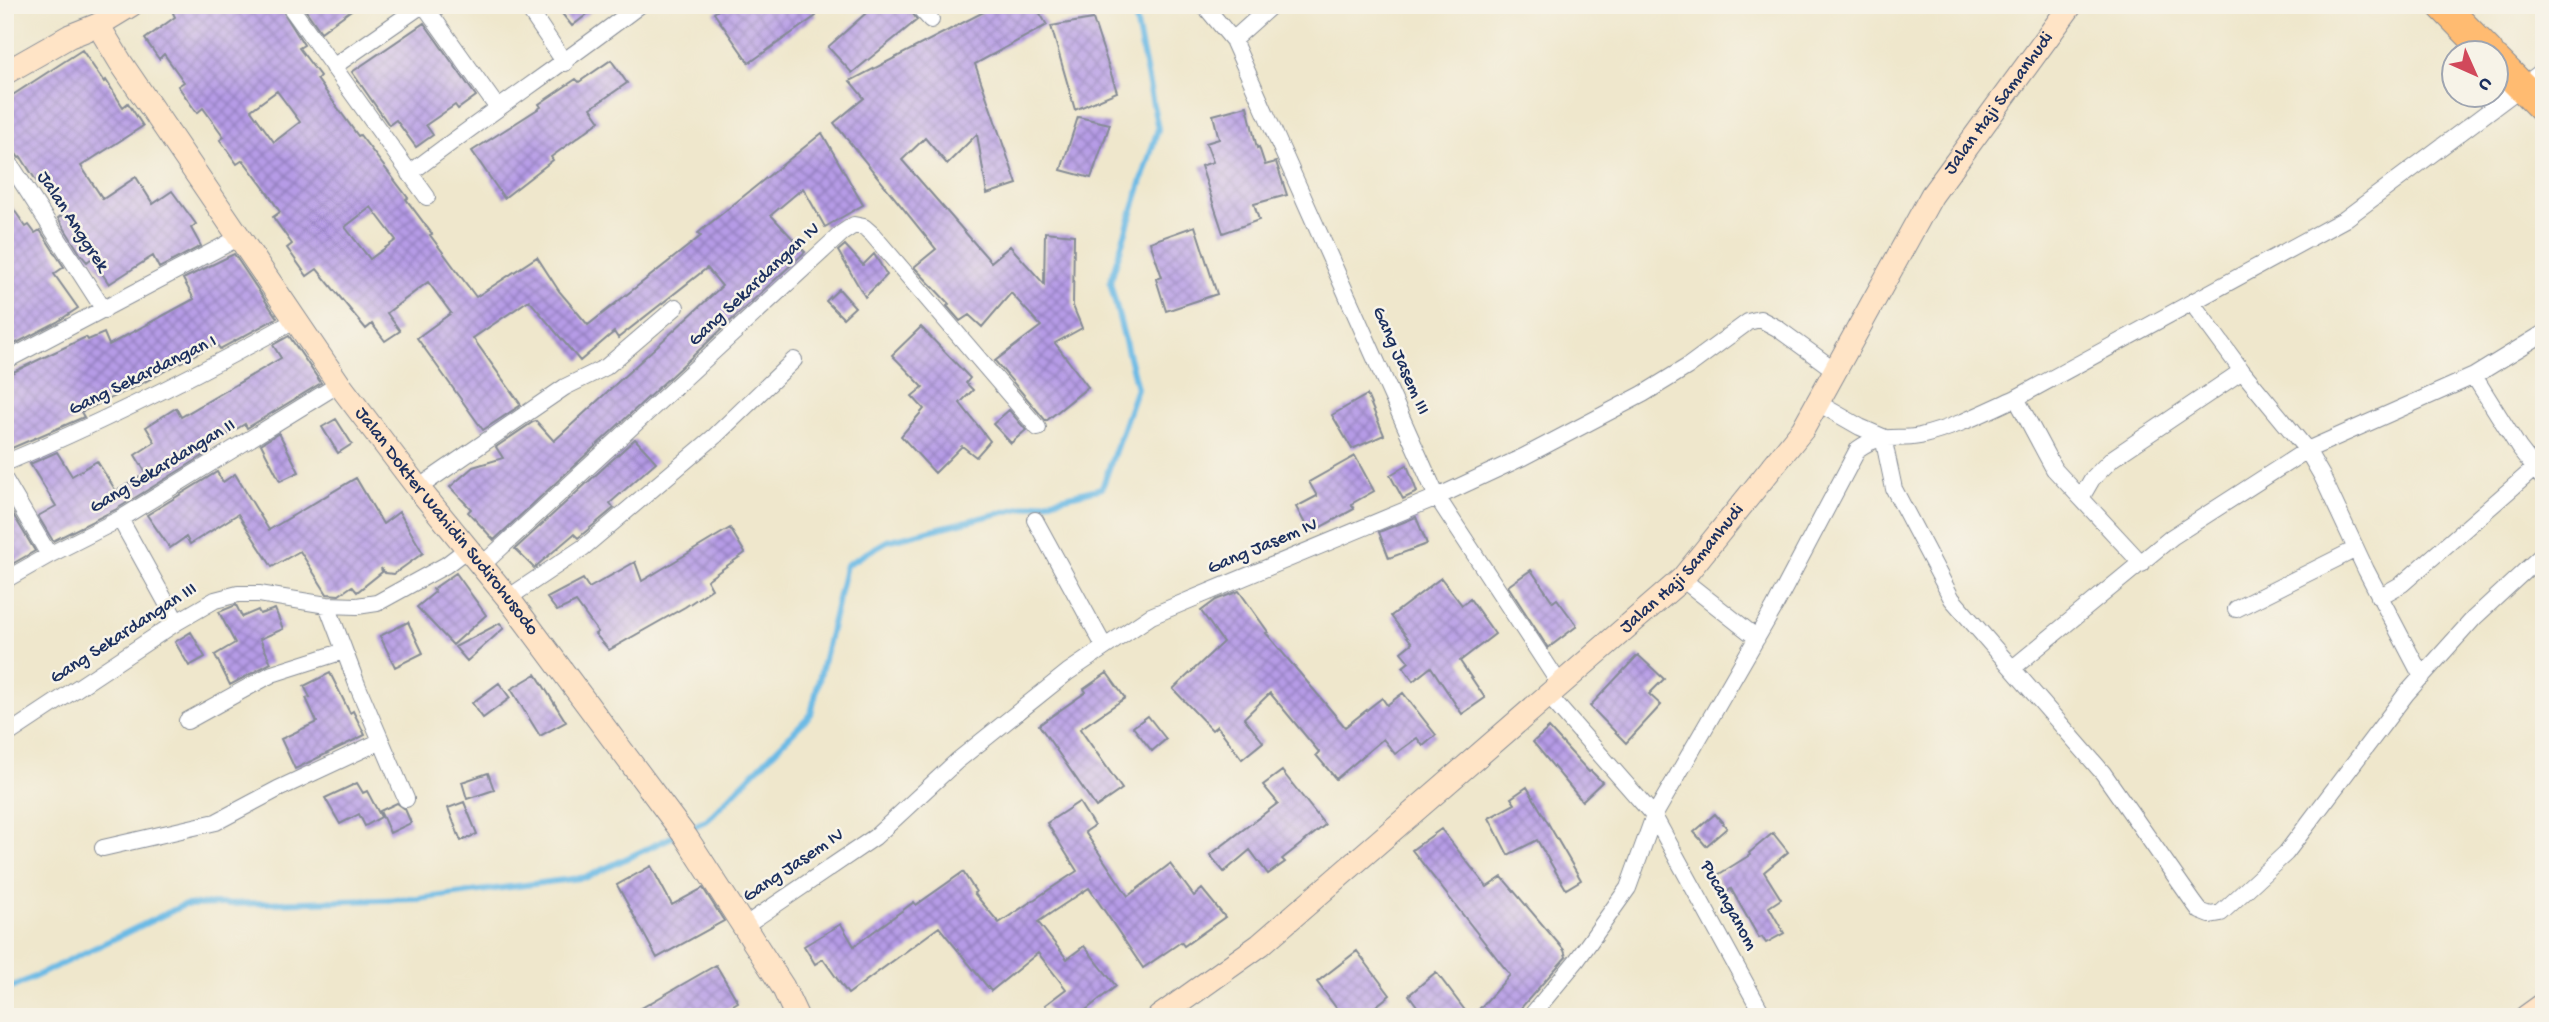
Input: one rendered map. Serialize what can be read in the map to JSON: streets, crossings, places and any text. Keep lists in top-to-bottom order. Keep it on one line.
{"streets":{"street":["Jalan Haji Samanhudi","Jalan Anggrek","Gang Sekardangan IV","Gang Jasem III","Gang Sekardangan I","Gang Sekardangan II","Jalan Dokter Wahidin Sudirohusodo","Gang Jasem IV","Gang Sekardangan III","Pucanganom"]},"crossings":[["Jalan Haji Samanhudi","Gang Jasem III"],["Jalan Haji Samanhudi","Gang Jasem IV"],["Jalan Haji Samanhudi","Pucanganom"],["Gang Sekardangan IV","Jalan Dokter Wahidin Sudirohusodo"],["Gang Sekardangan IV","Gang Sekardangan III"],["Gang Jasem III","Gang Jasem IV"],["Gang Jasem III","Pucanganom"],["Gang Sekardangan I","Jalan Dokter Wahidin Sudirohusodo"],["Gang Sekardangan II","Jalan Dokter Wahidin Sudirohusodo"],["Jalan Dokter Wahidin Sudirohusodo","Gang Jasem IV"],["Jalan Dokter Wahidin Sudirohusodo","Gang Sekardangan III"]],"north":"bottom right"}
